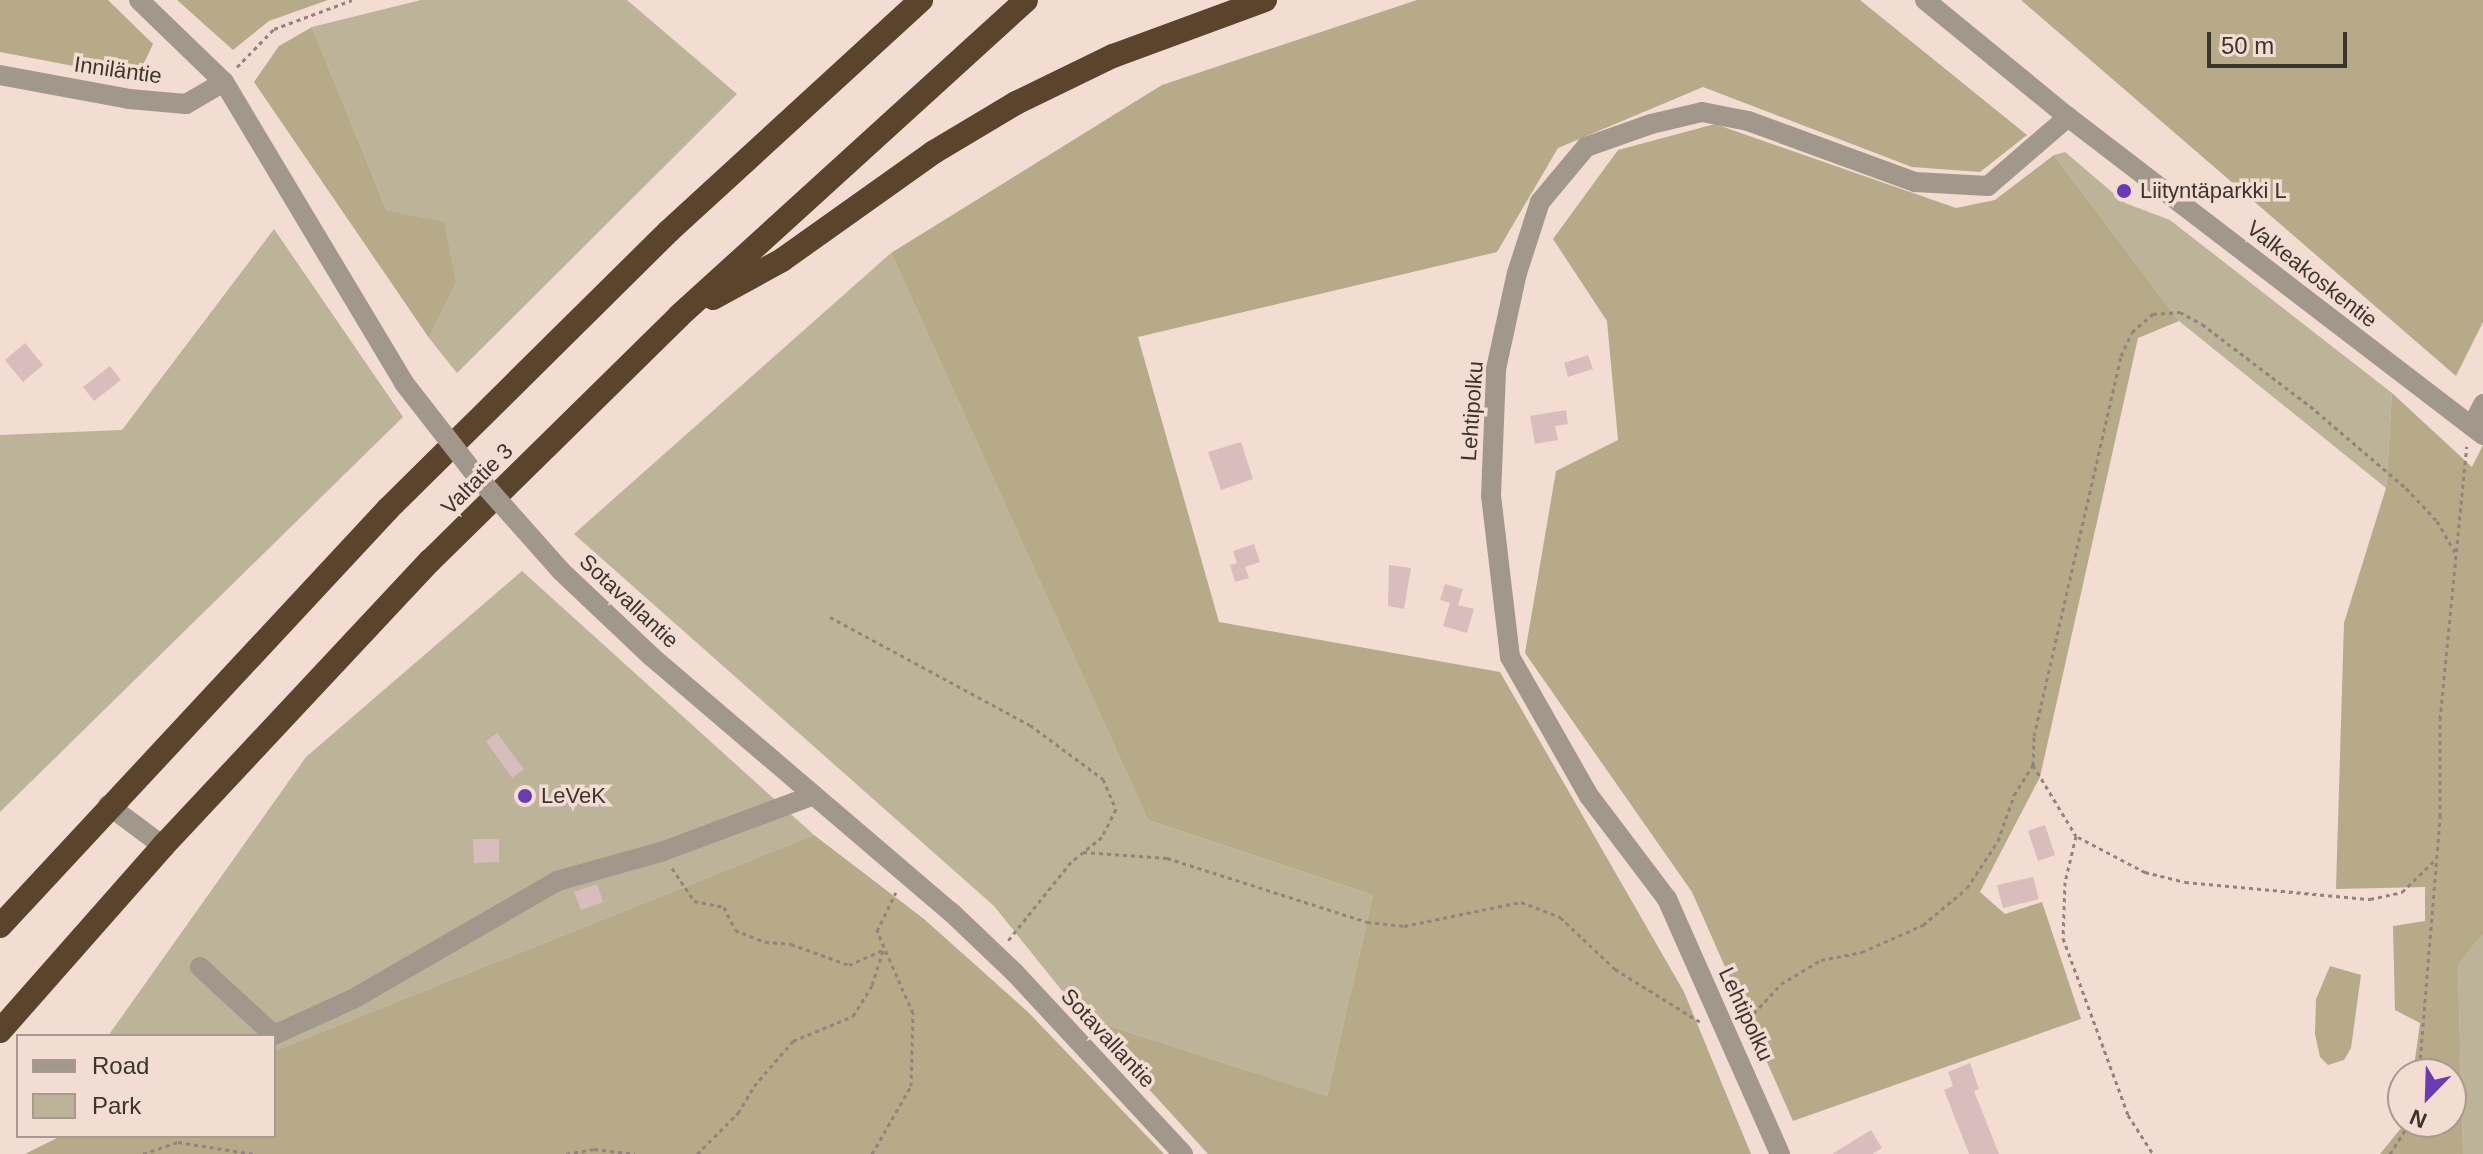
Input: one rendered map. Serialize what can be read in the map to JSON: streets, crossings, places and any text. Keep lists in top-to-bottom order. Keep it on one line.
{"streets":{"highway":["Valtatie 3"],"street":["Inniläntie","Valkeakoskentie","Lehtipolku","Sotavallantie"]},"crossings":[["Inniläntie","Sotavallantie"],["Valkeakoskentie","Lehtipolku"]],"places":["Liityntäparkki L","LeVeK"],"legend":["Road","Park"],"scale_bar":"50 m","north":"bottom left"}
